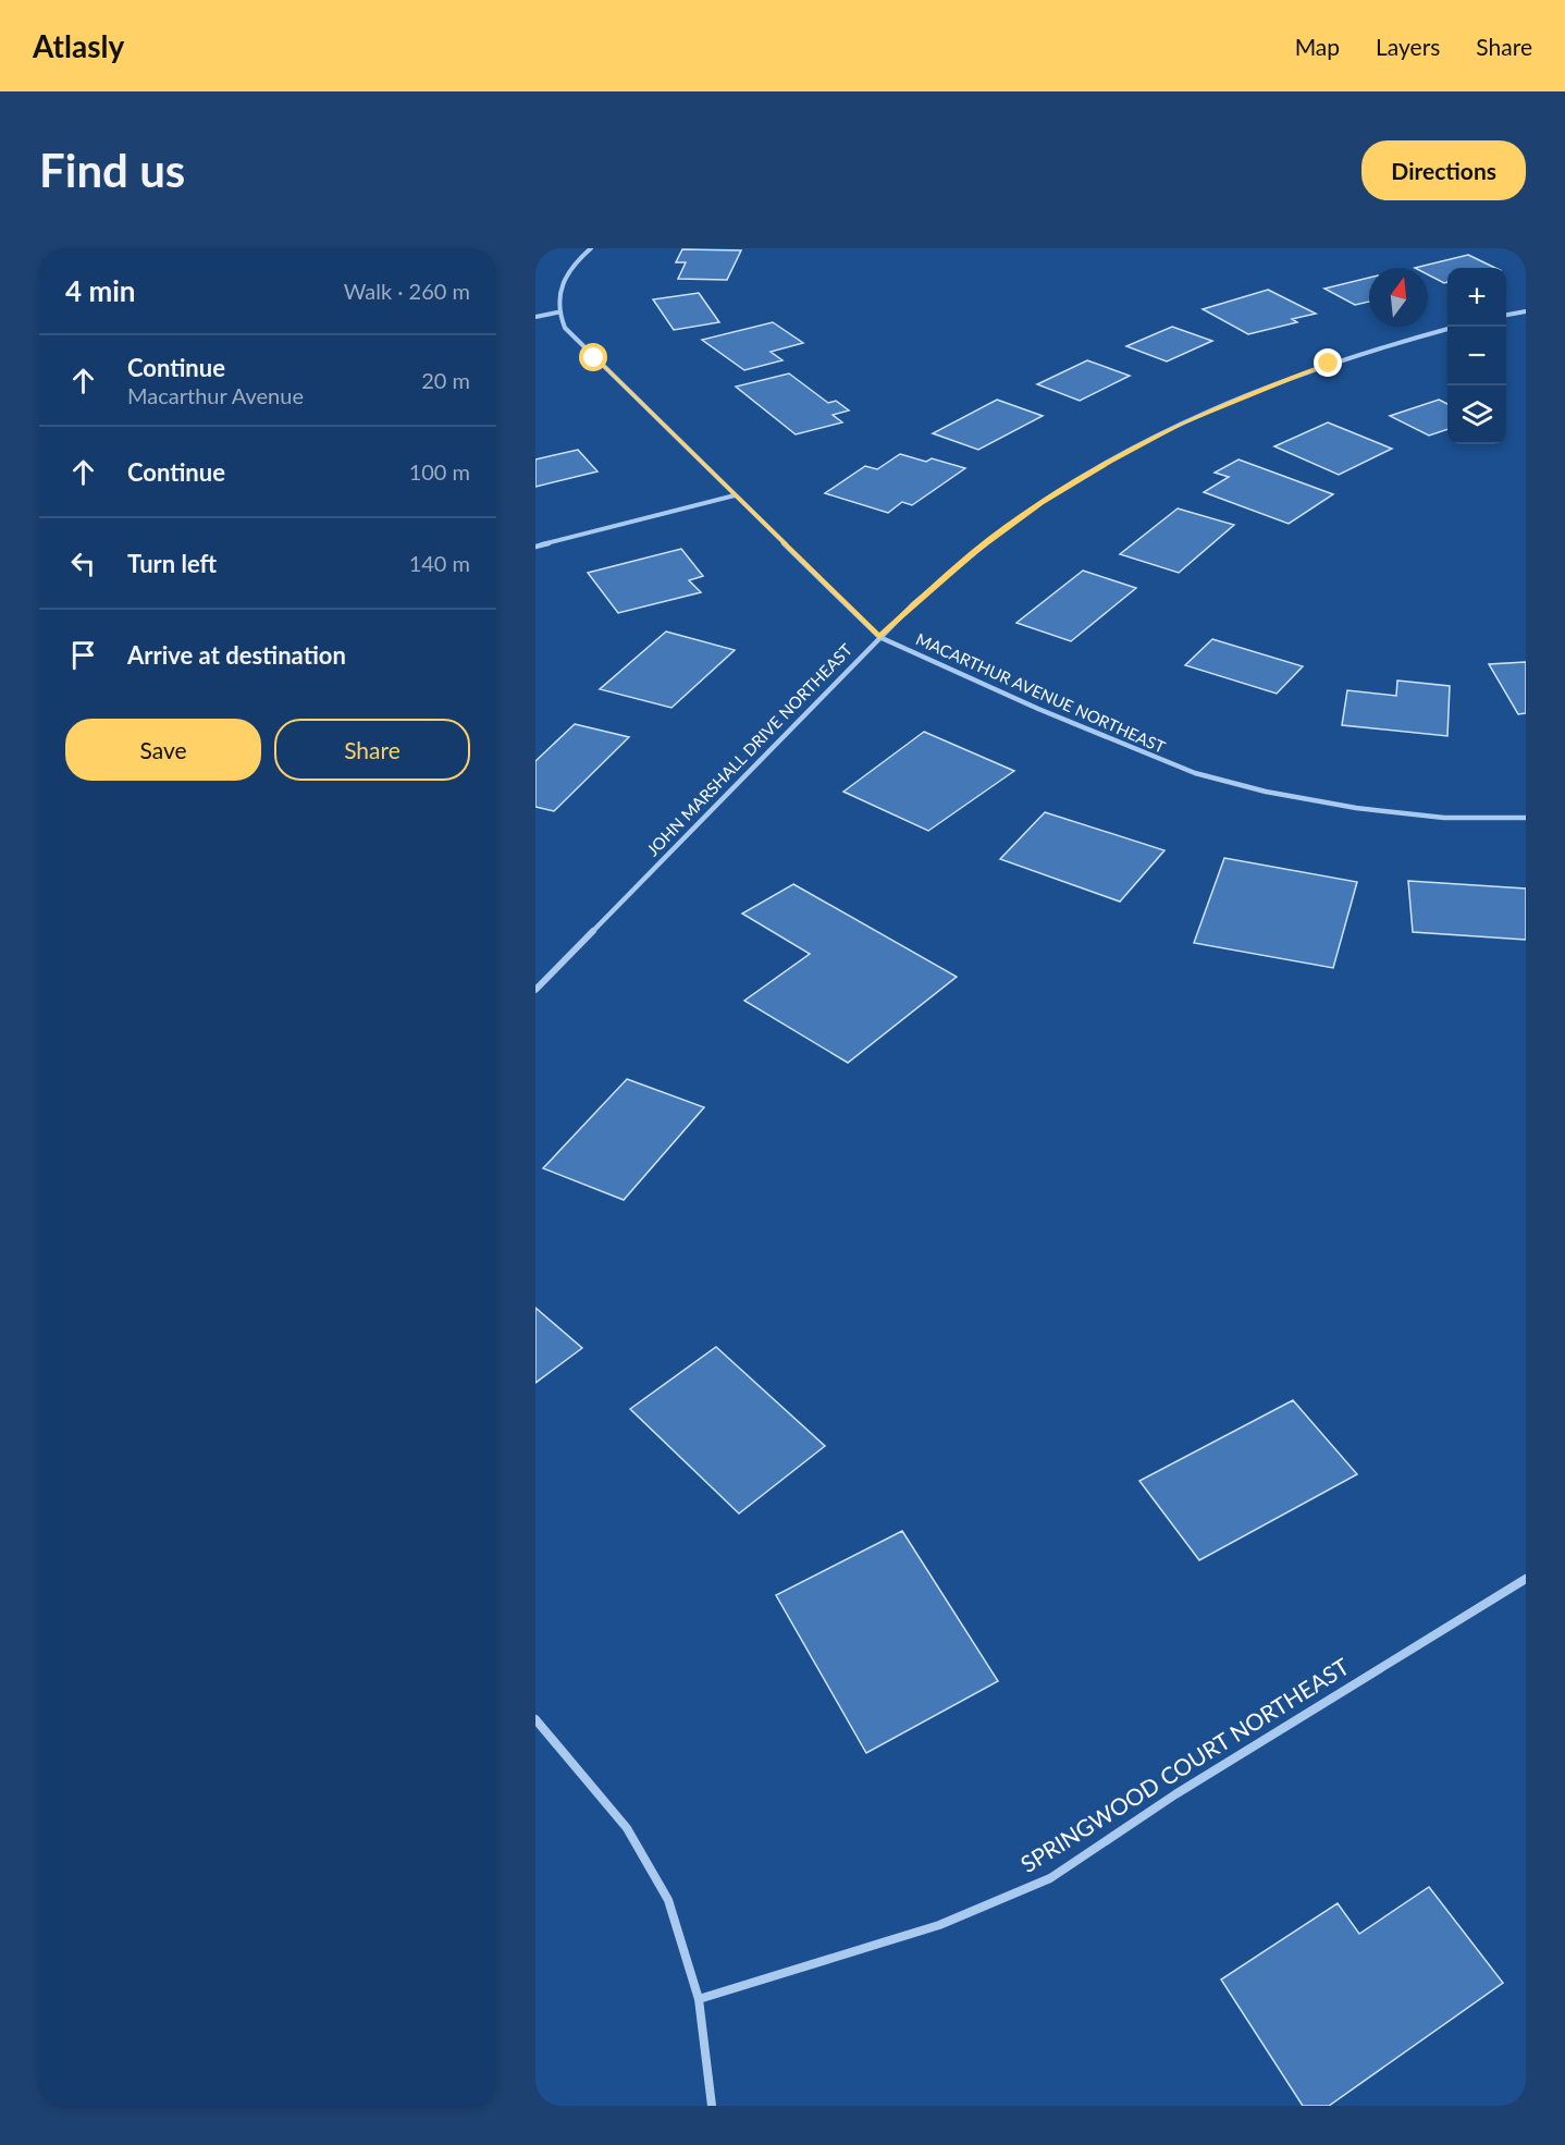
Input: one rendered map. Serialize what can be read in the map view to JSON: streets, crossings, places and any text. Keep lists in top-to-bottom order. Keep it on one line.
{"streets":{"street":["MACARTHUR AVENUE NORTHEAST","JOHN MARSHALL DRIVE NORTHEAST","SPRINGWOOD COURT NORTHEAST"]},"crossings":[["MACARTHUR AVENUE NORTHEAST","JOHN MARSHALL DRIVE NORTHEAST"]],"north":"top","page":{"header":"Atlasly","nav":["Map","Layers","Share"],"buttons":["Directions",["Save","Share"]],"title":"Find us","heading":["4 min","Walk · 260 m"],"map_buttons":["+","−"],"list":[["Continue","Macarthur Avenue","20 m"],["Continue","100 m"],["Turn left","140 m"],"Arrive at destination"]}}
